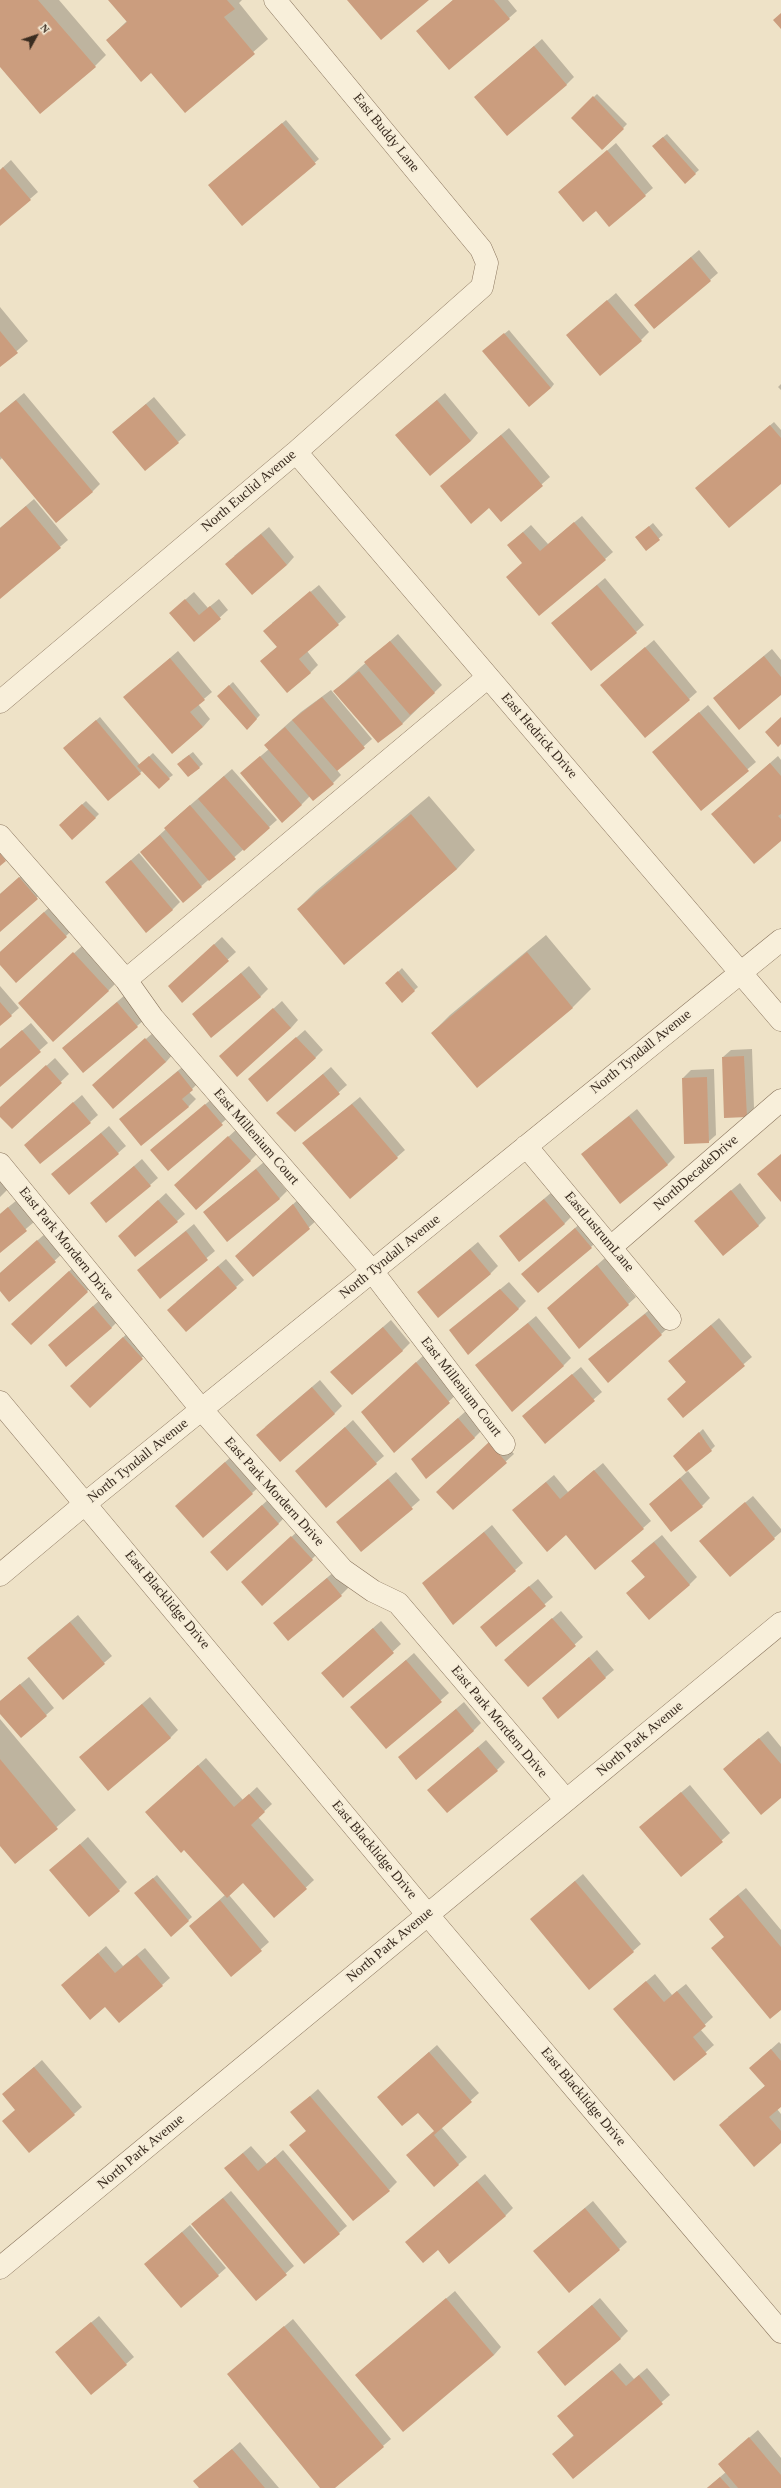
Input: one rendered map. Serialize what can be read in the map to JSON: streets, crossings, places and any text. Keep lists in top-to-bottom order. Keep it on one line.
{"streets":{"street":["East Buddy Lane","North Euclid Avenue","East Hedrick Drive","North Tyndall Avenue","East Millenium Court","NorthDecadeDrive","EastLustrumLane","East Park Mordern Drive","East Blacklidge Drive","North Park Avenue"]},"crossings":[["East Buddy Lane","North Euclid Avenue"],["North Euclid Avenue","East Hedrick Drive"],["East Hedrick Drive","North Tyndall Avenue"],["North Tyndall Avenue","East Millenium Court"],["North Tyndall Avenue","EastLustrumLane"],["North Tyndall Avenue","East Park Mordern Drive"],["North Tyndall Avenue","East Blacklidge Drive"],["NorthDecadeDrive","EastLustrumLane"],["East Park Mordern Drive","North Park Avenue"],["East Blacklidge Drive","North Park Avenue"]],"north":"top right"}
